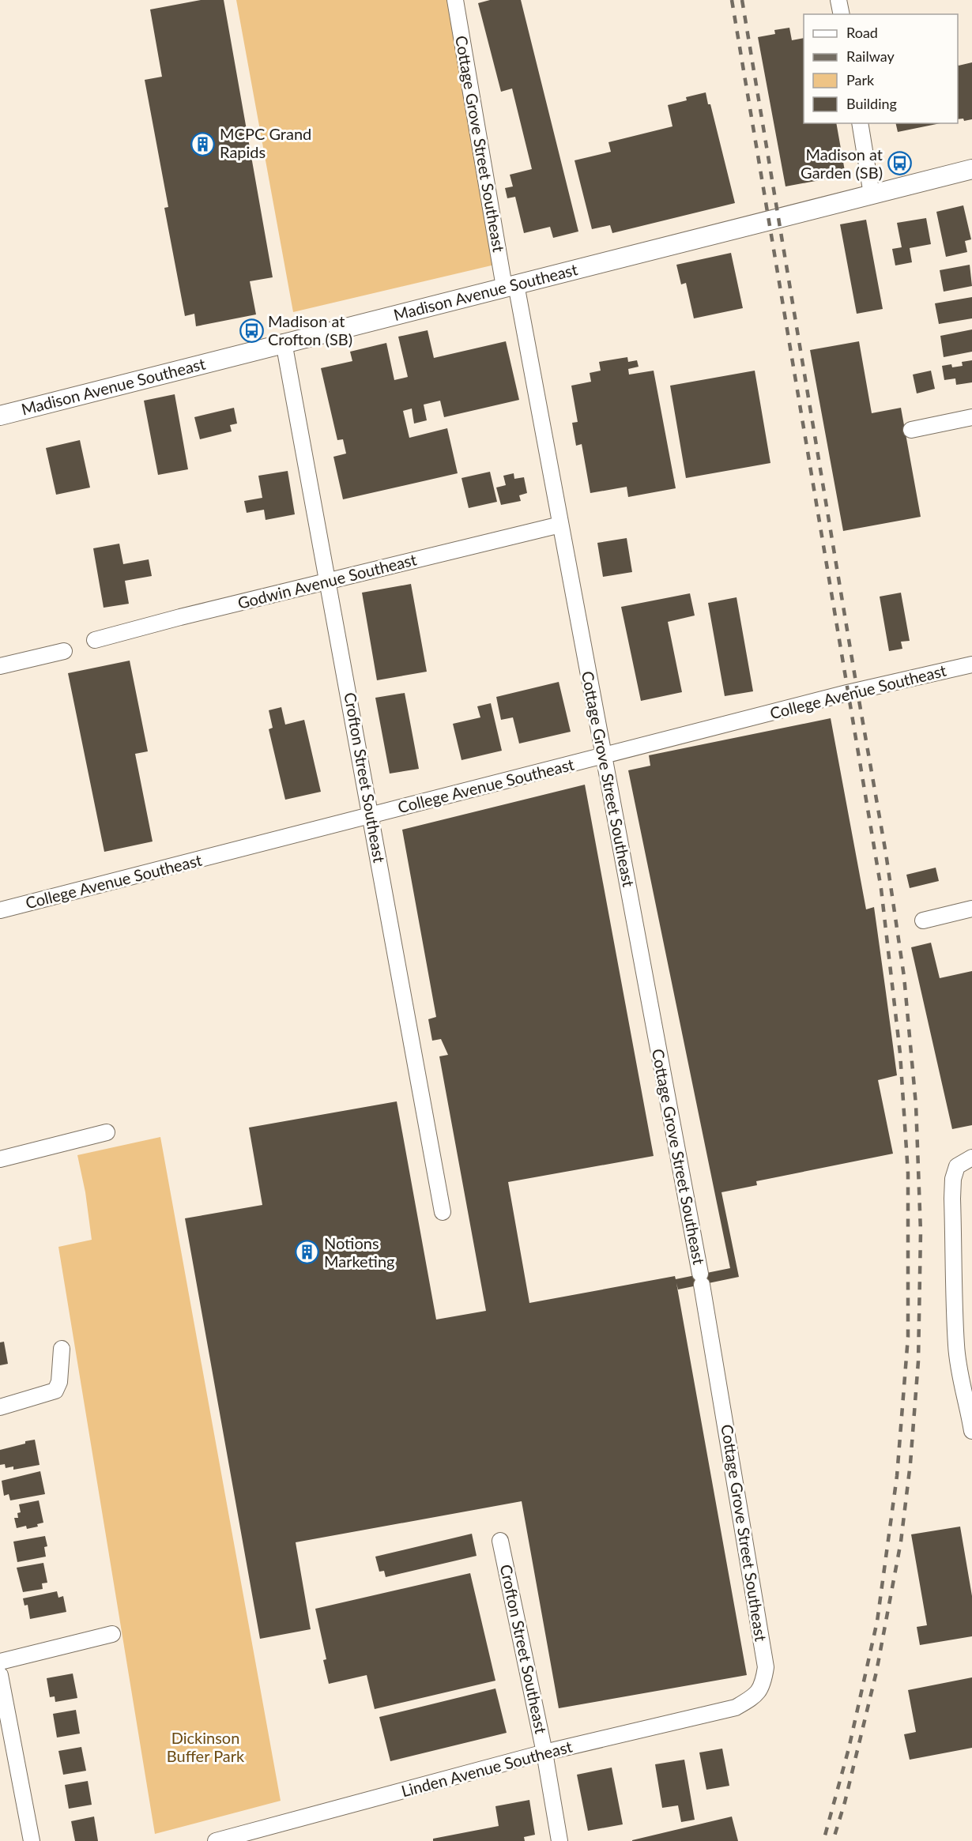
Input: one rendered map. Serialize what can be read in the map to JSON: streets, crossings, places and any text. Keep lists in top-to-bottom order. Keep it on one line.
{"streets":{"street":["Cottage Grove Street Southeast","Madison Avenue Southeast","Godwin Avenue Southeast","College Avenue Southeast","Crofton Street Southeast","Linden Avenue Southeast"]},"crossings":[["Cottage Grove Street Southeast","Madison Avenue Southeast"],["Cottage Grove Street Southeast","Godwin Avenue Southeast"],["Cottage Grove Street Southeast","College Avenue Southeast"],["Cottage Grove Street Southeast","Linden Avenue Southeast"],["Madison Avenue Southeast","Crofton Street Southeast"],["Godwin Avenue Southeast","Crofton Street Southeast"],["College Avenue Southeast","Crofton Street Southeast"],["Crofton Street Southeast","Linden Avenue Southeast"]],"parks":["Dickinson Buffer Park"],"places":{"building":["MCPC Grand Rapids","Notions Marketing"],"bus stop":["Madison at Garden (SB)","Madison at Crofton (SB)"]},"legend":["Road","Railway","Park","Building"]}
